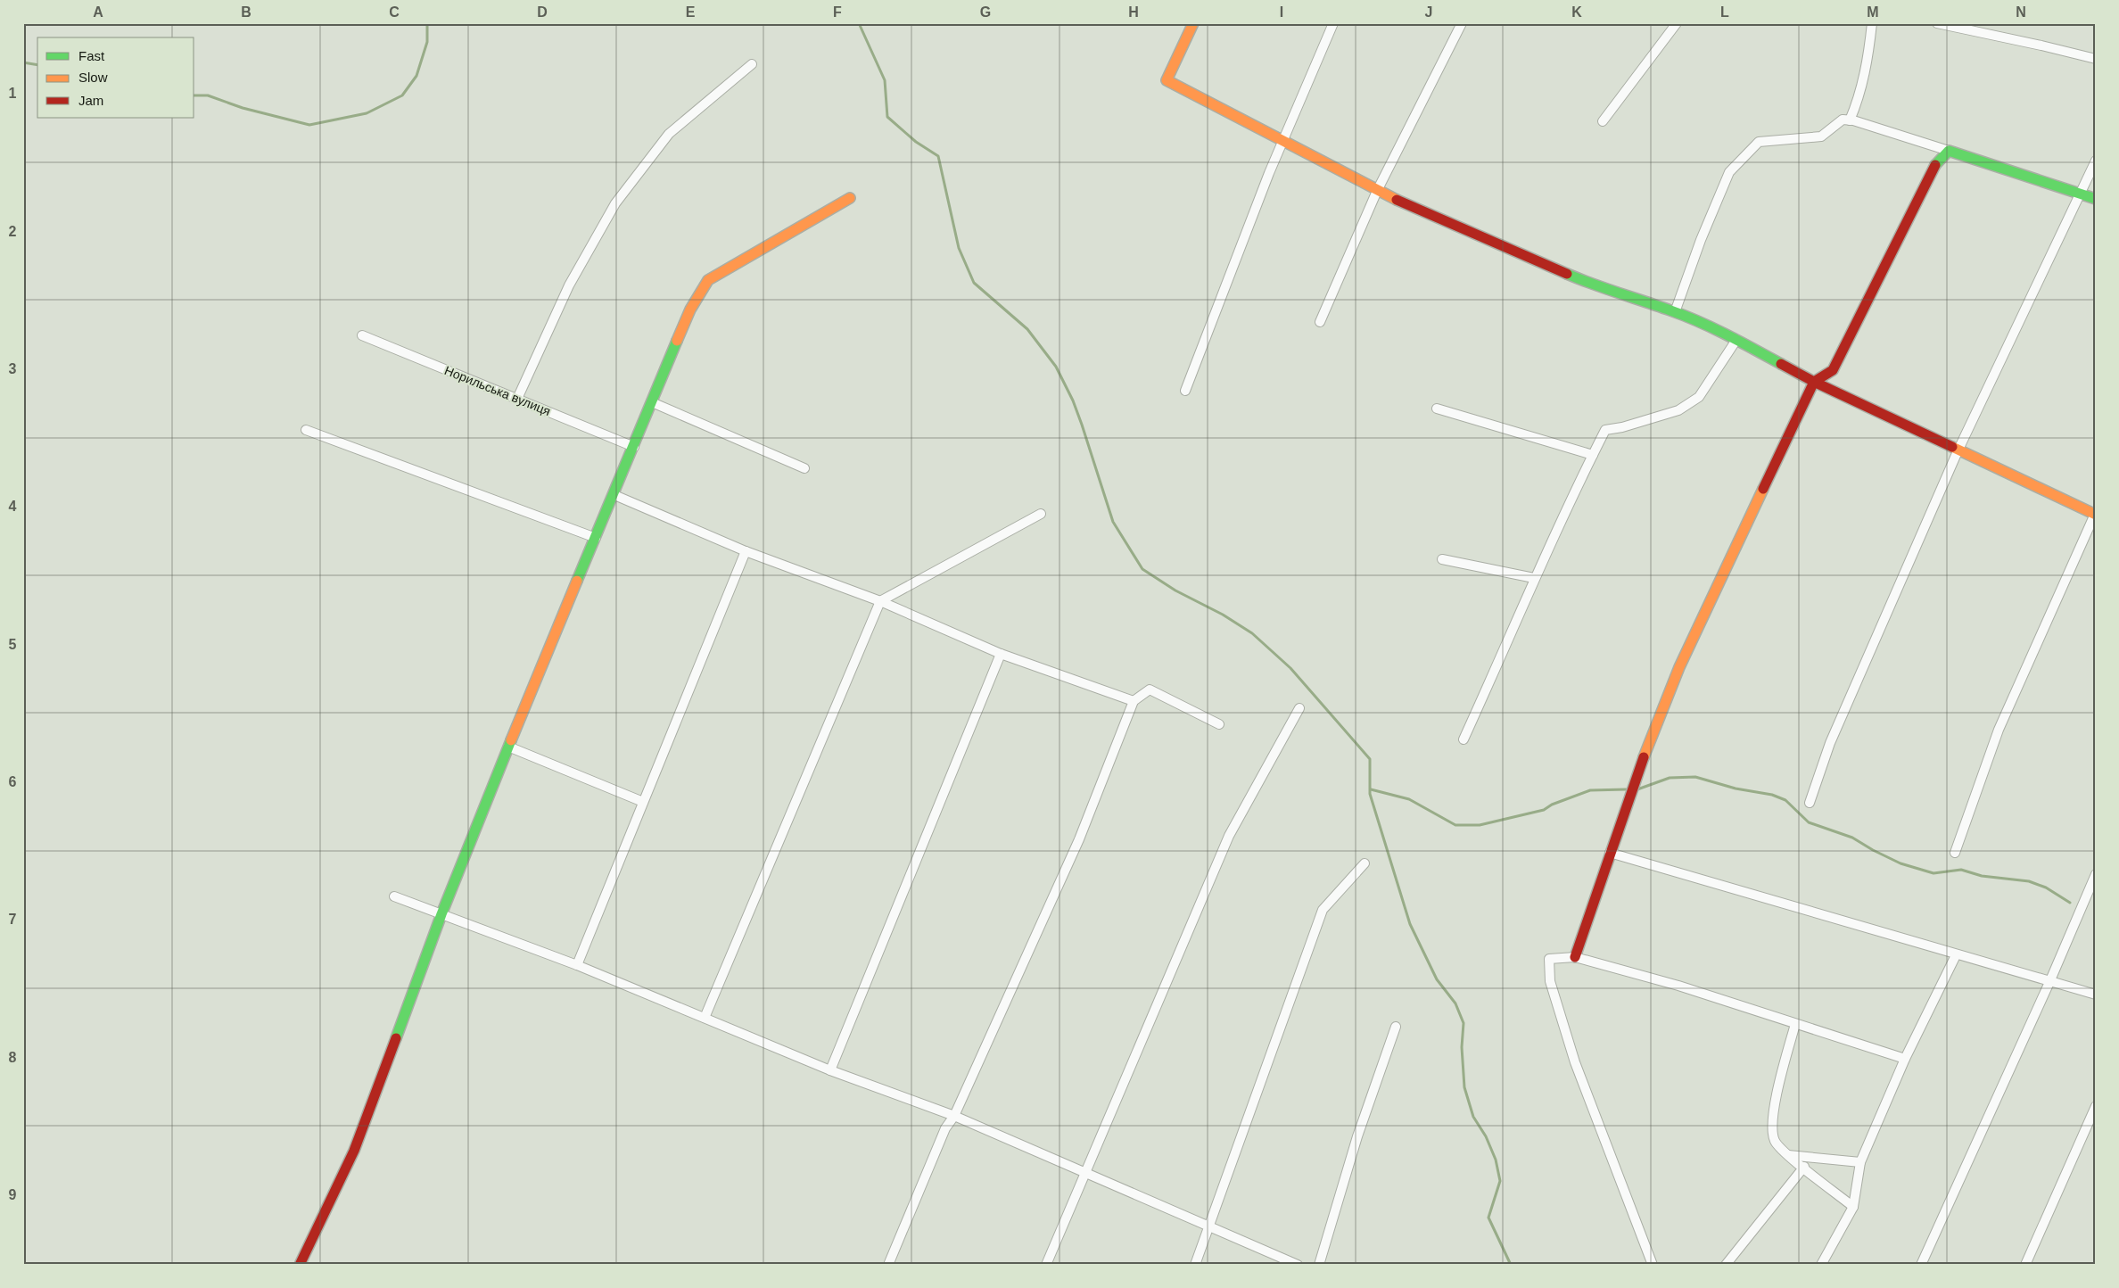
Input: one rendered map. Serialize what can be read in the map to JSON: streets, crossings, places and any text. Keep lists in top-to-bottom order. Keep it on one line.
{"streets":{"street":["Норильська вулиця"]},"legend":["Fast","Slow","Jam"],"grid":{"columns":["A","B","C","D","E","F","G","H","I","J","K","L","M","N"],"rows":["1","2","3","4","5","6","7","8","9"]}}
